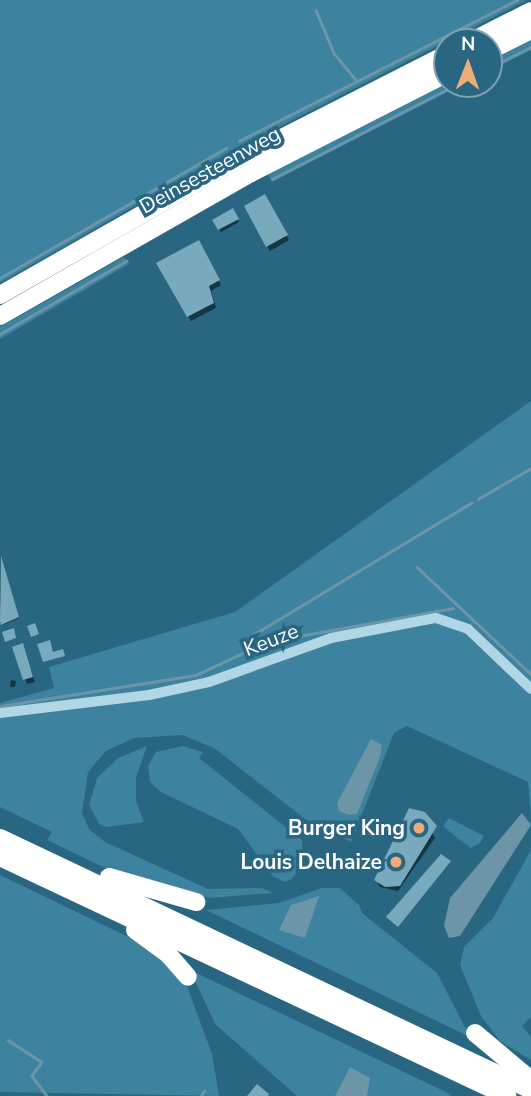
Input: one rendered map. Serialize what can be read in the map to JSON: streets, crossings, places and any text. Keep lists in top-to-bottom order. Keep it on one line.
{"streets":{"highway":["Deinsesteenweg"],"street":["Keuze"]},"places":["Burger King","Louis Delhaize"],"north":"top"}
